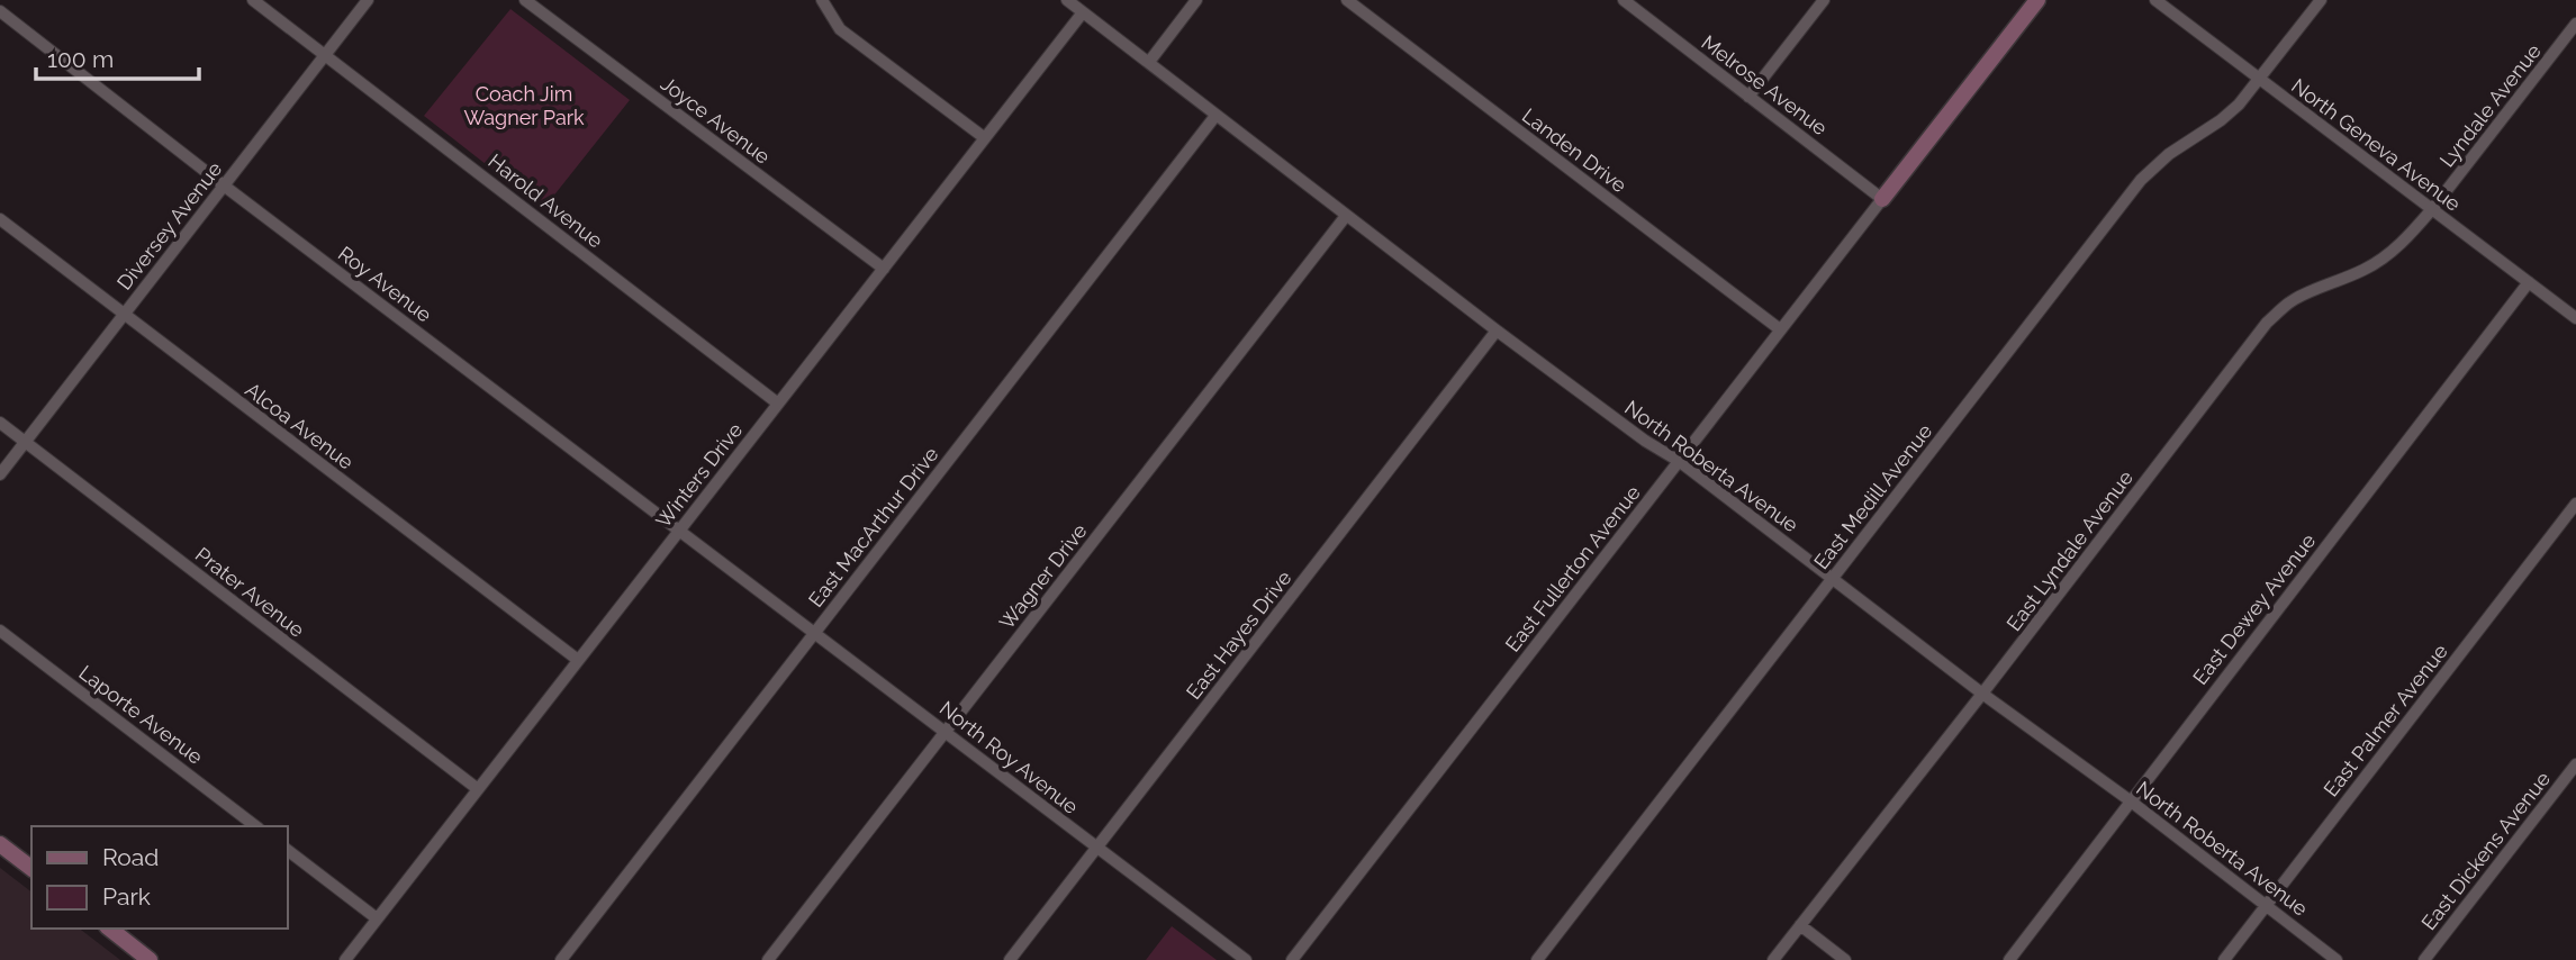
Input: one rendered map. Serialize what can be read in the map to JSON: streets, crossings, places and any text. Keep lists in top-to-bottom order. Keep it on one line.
{"streets":{"street":["Melrose Avenue","Lyndale Avenue","Joyce Avenue","North Geneva Avenue","Landen Drive","Harold Avenue","Diversey Avenue","Roy Avenue","Alcoa Avenue","North Roberta Avenue","Winters Drive","East Medill Avenue","East MacArthur Drive","East Lyndale Avenue","East Fullerton Avenue","Wagner Drive","Prater Avenue","East Dewey Avenue","East Hayes Drive","Laporte Avenue","East Palmer Avenue","North Roy Avenue","East Dickens Avenue"]},"crossings":[["Melrose Avenue","East Fullerton Avenue"],["Lyndale Avenue","North Geneva Avenue"],["Lyndale Avenue","East Lyndale Avenue"],["Joyce Avenue","Winters Drive"],["North Geneva Avenue","East Medill Avenue"],["North Geneva Avenue","East Lyndale Avenue"],["North Geneva Avenue","East Dewey Avenue"],["Landen Drive","East Fullerton Avenue"],["Harold Avenue","Diversey Avenue"],["Harold Avenue","Winters Drive"],["Diversey Avenue","Roy Avenue"],["Diversey Avenue","Alcoa Avenue"],["Diversey Avenue","Prater Avenue"],["Roy Avenue","Winters Drive"],["Roy Avenue","North Roy Avenue"],["Alcoa Avenue","Winters Drive"],["North Roberta Avenue","Winters Drive"],["North Roberta Avenue","East Medill Avenue"],["North Roberta Avenue","East MacArthur Drive"],["North Roberta Avenue","East Lyndale Avenue"],["North Roberta Avenue","East Fullerton Avenue"],["North Roberta Avenue","Wagner Drive"],["North Roberta Avenue","East Dewey Avenue"],["North Roberta Avenue","East Hayes Drive"],["North Roberta Avenue","East Palmer Avenue"],["Winters Drive","Prater Avenue"],["East MacArthur Drive","North Roy Avenue"],["Wagner Drive","North Roy Avenue"],["East Hayes Drive","North Roy Avenue"]],"parks":["Coach Jim Wagner Park"],"legend":["Road","Park"],"scale_bar":"100 m"}
